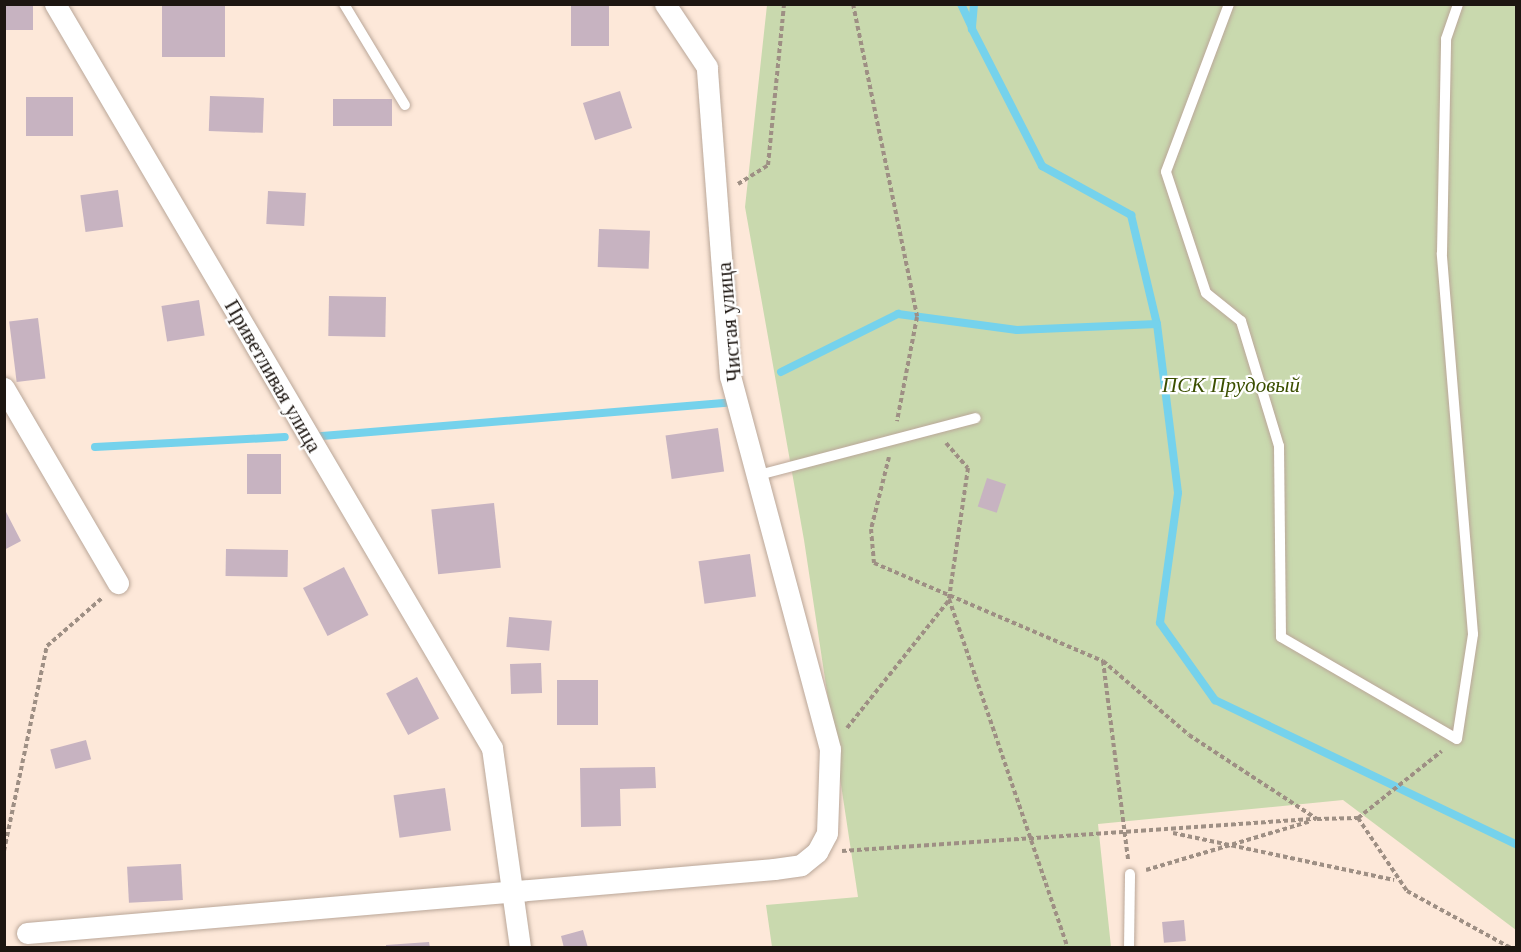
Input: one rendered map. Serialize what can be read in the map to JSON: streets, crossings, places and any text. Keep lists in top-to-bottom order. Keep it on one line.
{"streets":{"street":["Чистая улица","Приветливая улица"]},"parks":["ПСК Прудовый"]}
